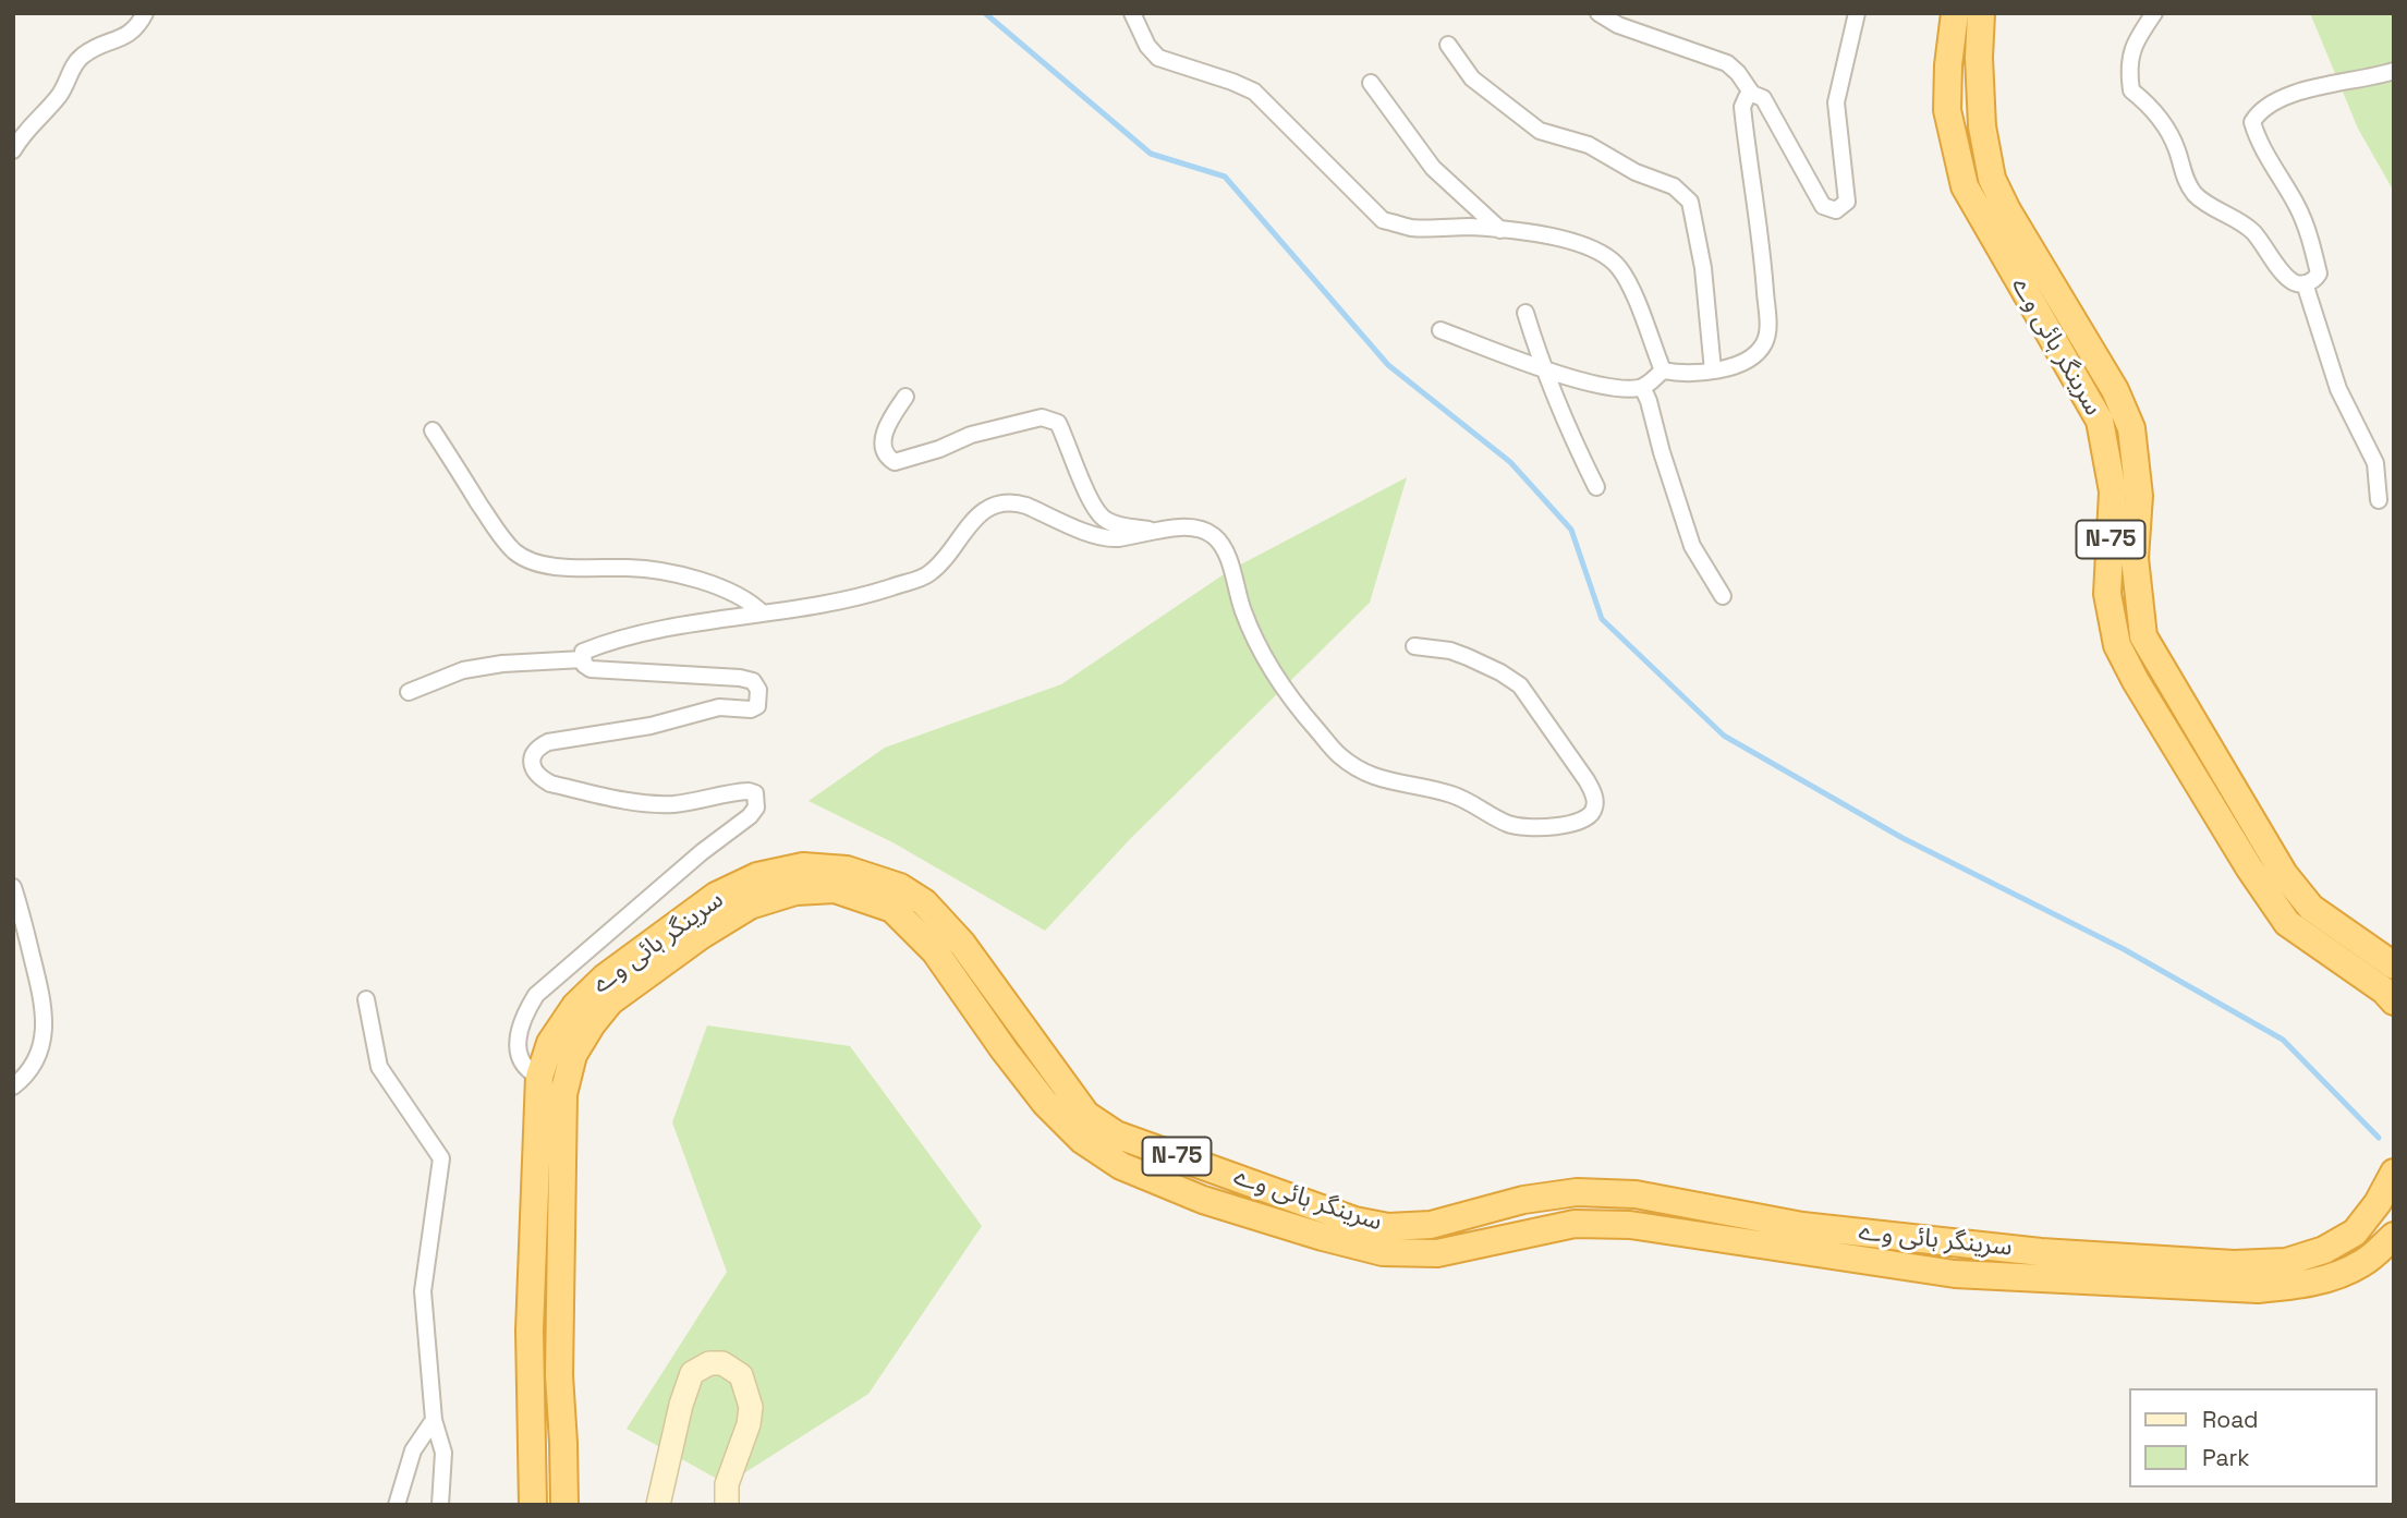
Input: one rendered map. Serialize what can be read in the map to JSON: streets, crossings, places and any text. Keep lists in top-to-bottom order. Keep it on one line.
{"streets":{"highway":["سرینگر ہائی وے","N-75"]},"legend":["Road","Park"]}
